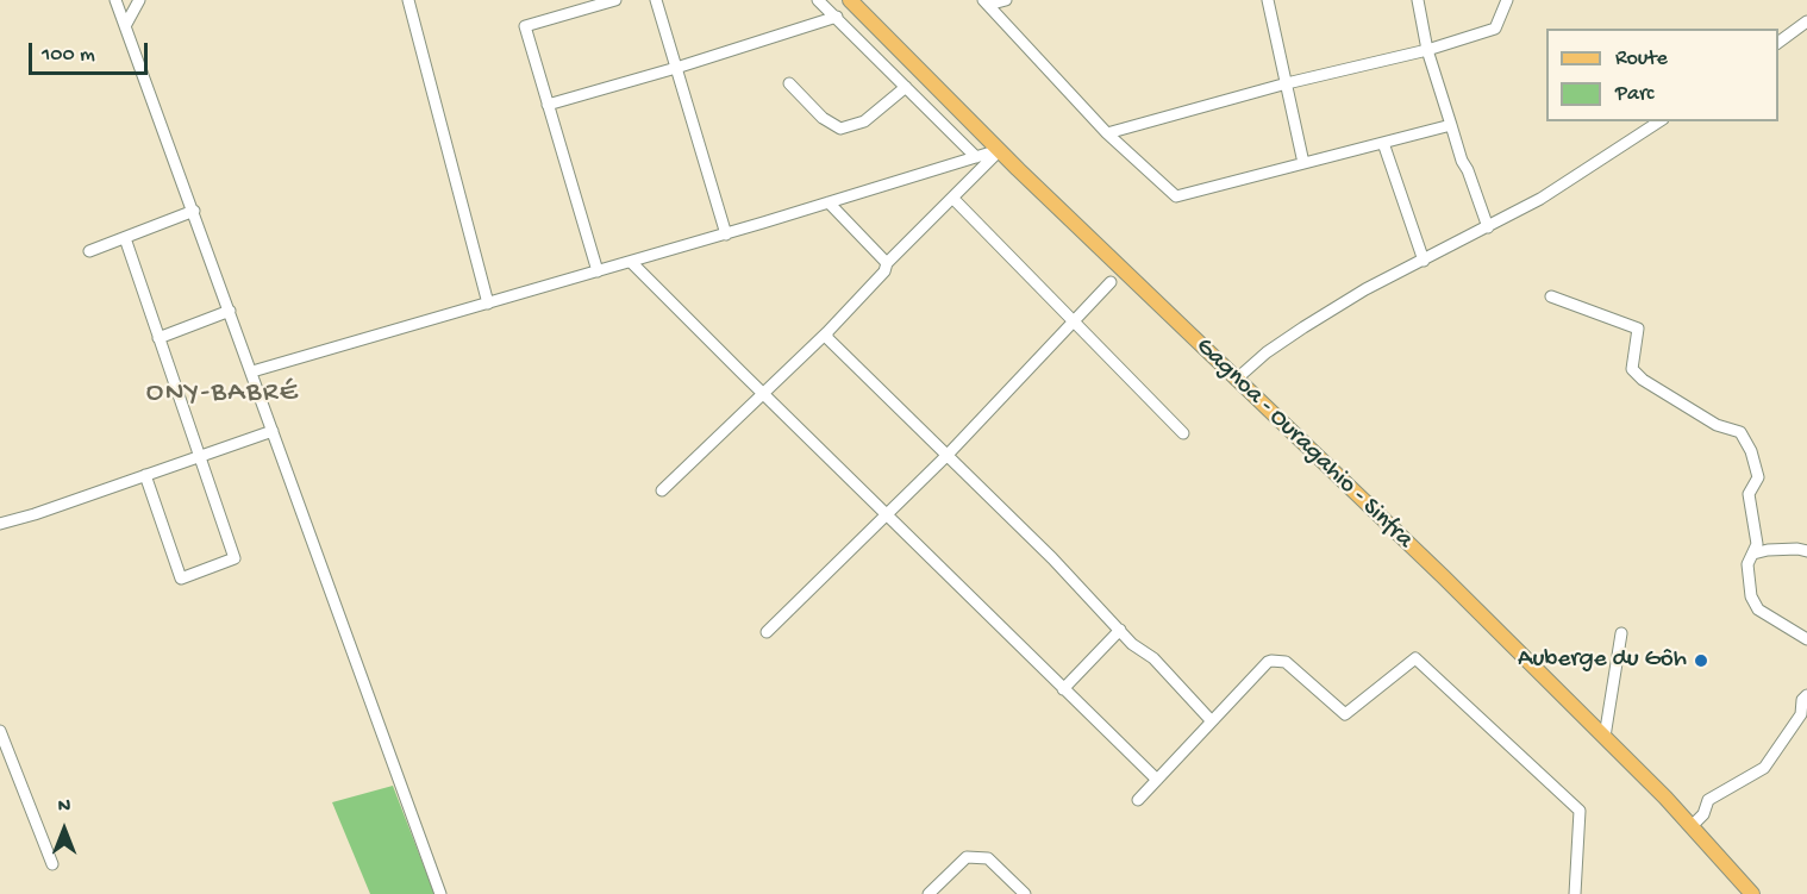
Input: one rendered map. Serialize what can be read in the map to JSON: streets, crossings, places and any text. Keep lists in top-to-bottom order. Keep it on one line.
{"streets":{"main road":["Gagnoa - Ouragahio - Sinfra"]},"districts":["ONY-BABRÉ"],"places":["Auberge du Gôh"],"legend":["Route","Parc"],"scale_bar":"100 m","north":"top"}
